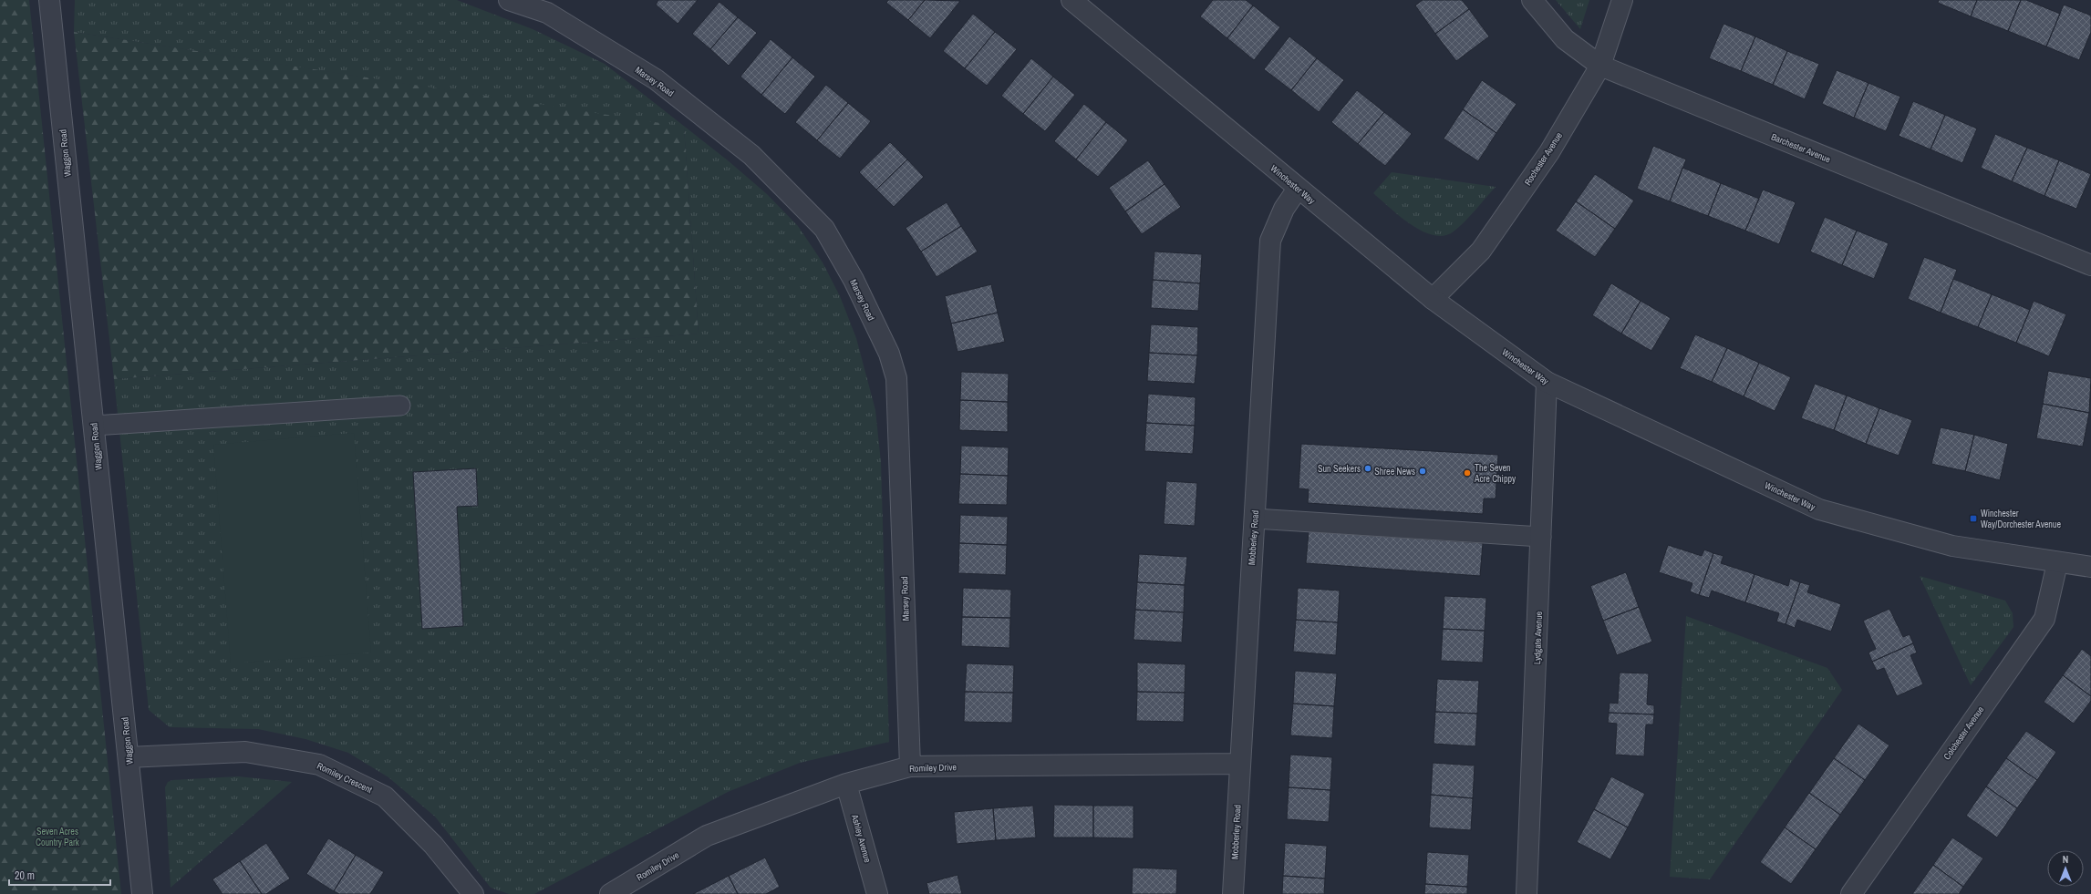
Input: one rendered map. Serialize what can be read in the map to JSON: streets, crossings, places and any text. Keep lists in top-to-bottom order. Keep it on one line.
{"streets":{"street":["Marsey Road","Barchester Avenue","Waggon Road","Rochester Avenue","Winchester Way","Mobberley Road","Lydgate Avenue","Colchester Avenue","Romiley Drive","Romiley Crescent","Ashley Avenue"]},"crossings":[["Marsey Road","Romiley Drive"],["Barchester Avenue","Rochester Avenue"],["Waggon Road","Romiley Crescent"],["Rochester Avenue","Winchester Way"],["Winchester Way","Mobberley Road"],["Winchester Way","Lydgate Avenue"],["Winchester Way","Colchester Avenue"],["Mobberley Road","Romiley Drive"],["Romiley Drive","Ashley Avenue"]],"parks":["Seven Acres Country Park"],"places":{"other":["Sun Seekers","Shree News","The Seven Acre Chippy"],"transit":["Winchester Way/Dorchester Avenue"]},"scale_bar":"20 m","north":"top"}
